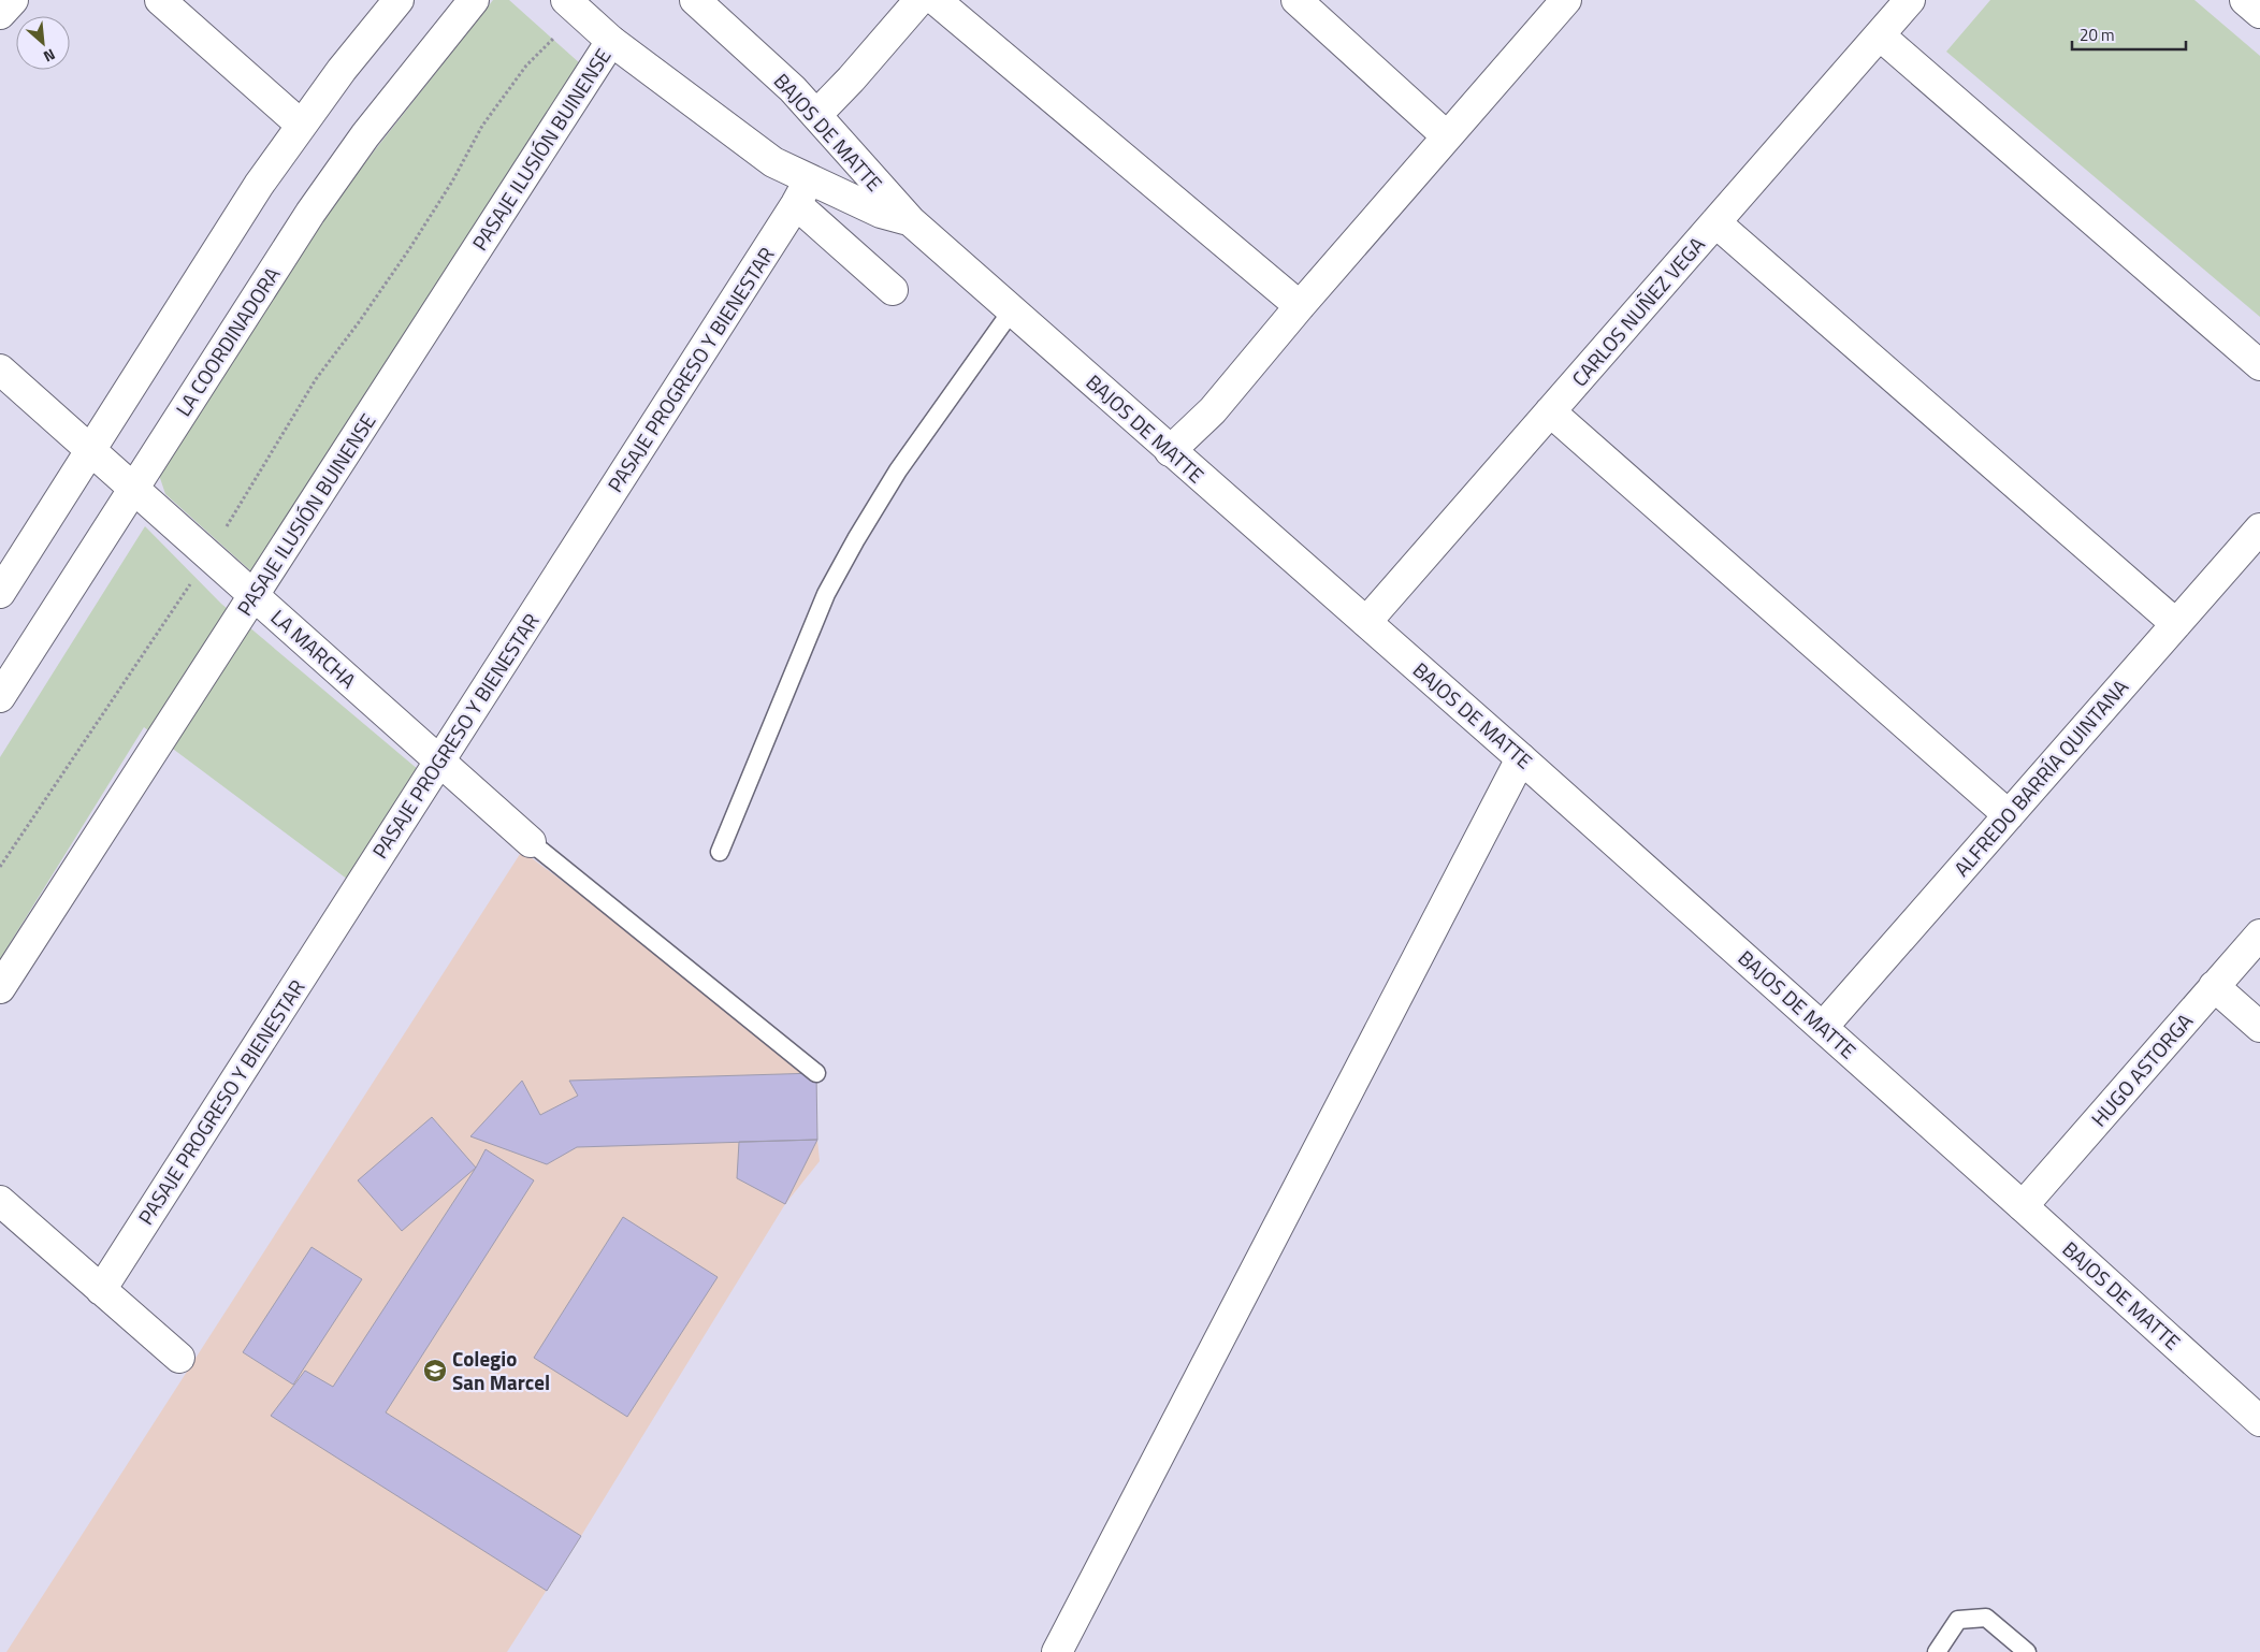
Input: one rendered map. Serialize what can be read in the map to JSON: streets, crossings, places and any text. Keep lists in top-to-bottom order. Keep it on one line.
{"streets":{"street":["BAJOS DE MATTE","PASAJE ILUSIÓN BUINENSE","CARLOS NUÑEZ VEGA","LA COORDINADORA","PASAJE PROGRESO Y BIENESTAR","LA MARCHA","ALFREDO BARRÍA QUINTANA","HUGO ASTORGA"]},"crossings":[["BAJOS DE MATTE","CARLOS NUÑEZ VEGA"],["BAJOS DE MATTE","ALFREDO BARRÍA QUINTANA"],["BAJOS DE MATTE","HUGO ASTORGA"],["PASAJE ILUSIÓN BUINENSE","LA MARCHA"],["LA COORDINADORA","LA MARCHA"],["PASAJE PROGRESO Y BIENESTAR","LA MARCHA"]],"places":{"school or university":["Colegio San Marcel"]},"scale_bar":"20 m","north":"bottom right"}
